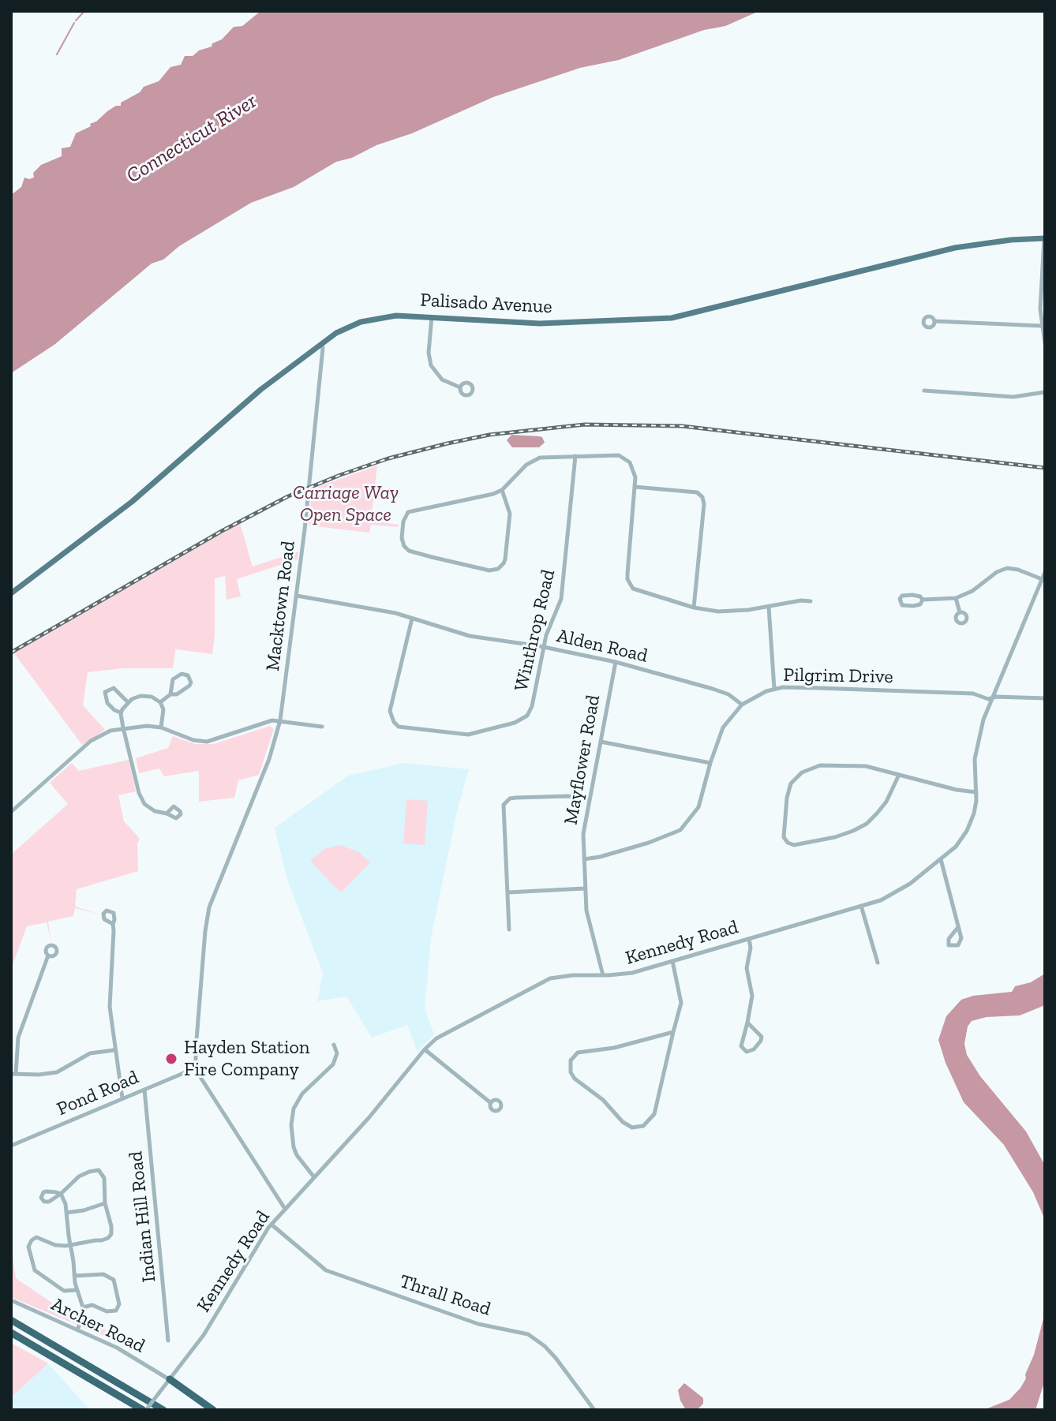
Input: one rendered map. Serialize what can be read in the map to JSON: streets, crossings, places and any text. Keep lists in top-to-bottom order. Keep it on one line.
{"streets":{"main road":["Palisado Avenue"],"street":["Macktown Road","Winthrop Road","Alden Road","Pilgrim Drive","Mayflower Road","Kennedy Road","Pond Road","Indian Hill Road","Thrall Road","Archer Road"]},"crossings":[["Palisado Avenue","Macktown Road"],["Macktown Road","Alden Road"],["Macktown Road","Pond Road"],["Winthrop Road","Alden Road"],["Alden Road","Pilgrim Drive"],["Alden Road","Mayflower Road"],["Pilgrim Drive","Mayflower Road"],["Pilgrim Drive","Kennedy Road"],["Mayflower Road","Kennedy Road"],["Kennedy Road","Thrall Road"],["Kennedy Road","Archer Road"],["Pond Road","Indian Hill Road"]],"water":["Connecticut River"],"parks":["Carriage Way Open Space"],"places":["Hayden Station Fire Company"]}
